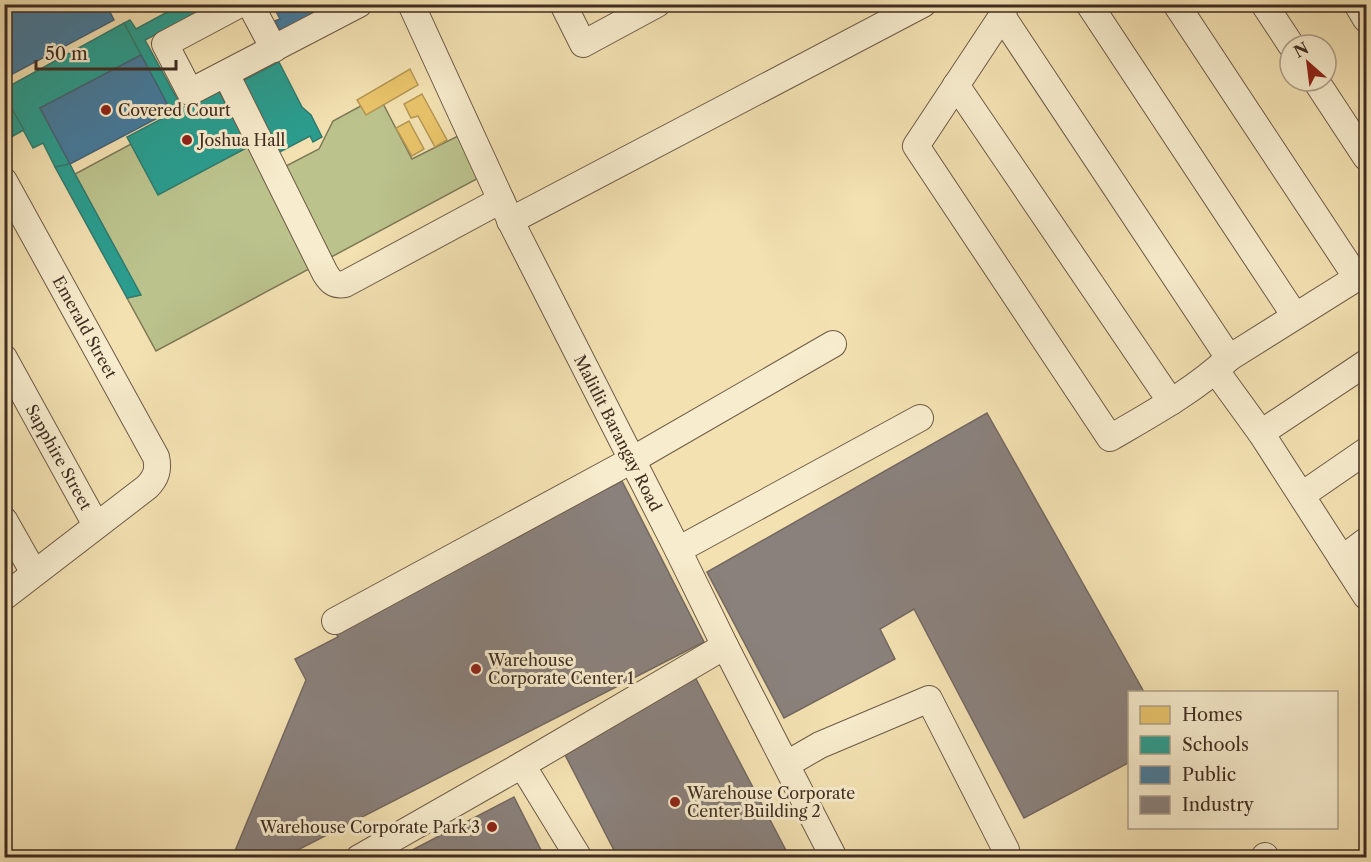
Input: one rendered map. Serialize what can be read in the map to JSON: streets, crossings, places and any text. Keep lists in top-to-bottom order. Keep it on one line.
{"streets":{"street":["Emerald Street","Malitlit Barangay Road","Sapphire Street"]},"crossings":[["Emerald Street","Sapphire Street"]],"places":["Covered Court","Joshua Hall","Warehouse Corporate Center 1","Warehouse Corporate Center Building 2","Warehouse Corporate Park 3"],"legend":["Homes","Schools","Public","Industry"],"scale_bar":"50 m","north":"top left"}
